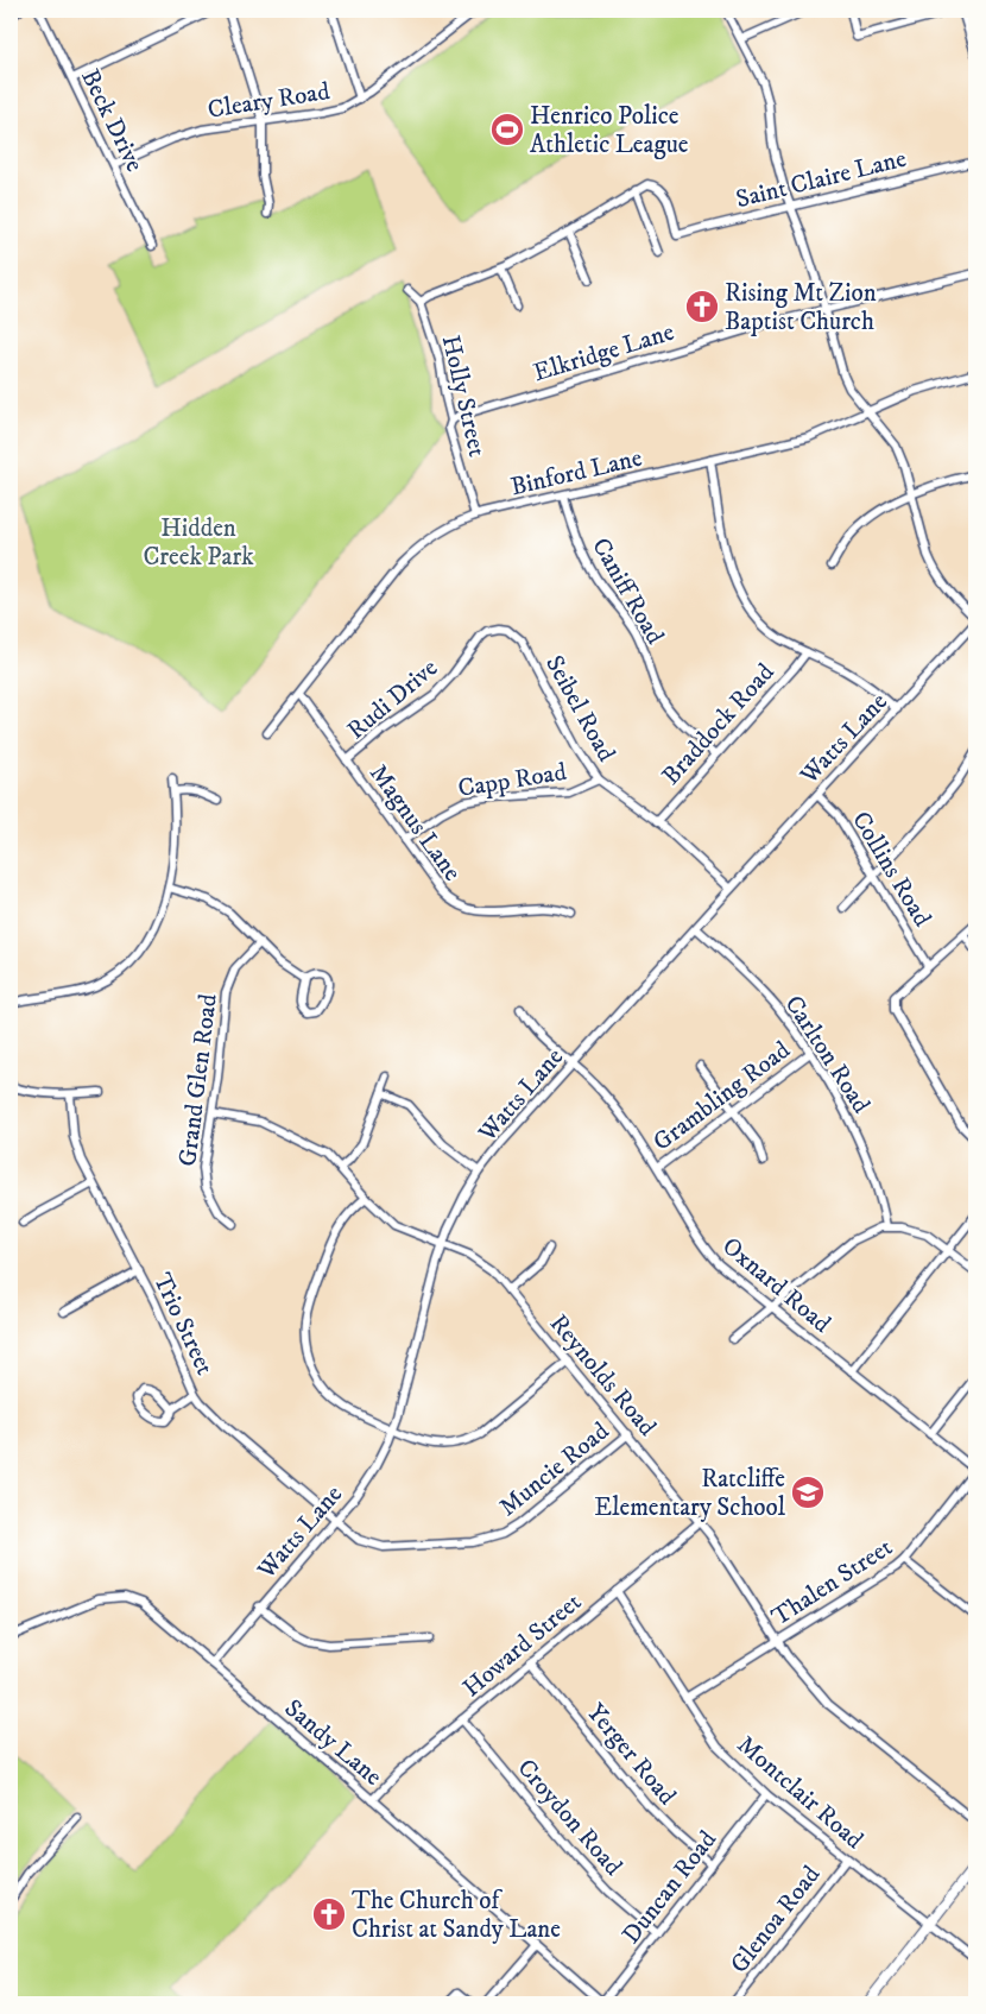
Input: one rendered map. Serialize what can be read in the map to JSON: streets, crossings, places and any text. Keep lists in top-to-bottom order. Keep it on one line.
{"streets":{"street":["Cleary Road","Beck Drive","Saint Claire Lane","Elkridge Lane","Holly Street","Binford Lane","Caniff Road","Rudi Drive","Seibel Road","Braddock Road","Watts Lane","Capp Road","Magnus Lane","Collins Road","Carlton Road","Grand Glen Road","Grambling Road","Oxnard Road","Trio Street","Reynolds Road","Muncie Road","Thalen Street","Howard Street","Sandy Lane","Yerger Road","Montclair Road","Croydon Road","Duncan Road","Glenoa Road"]},"crossings":[["Cleary Road","Beck Drive"],["Elkridge Lane","Holly Street"],["Holly Street","Binford Lane"],["Binford Lane","Caniff Road"],["Binford Lane","Magnus Lane"],["Caniff Road","Braddock Road"],["Rudi Drive","Seibel Road"],["Rudi Drive","Magnus Lane"],["Seibel Road","Braddock Road"],["Seibel Road","Watts Lane"],["Seibel Road","Capp Road"],["Watts Lane","Collins Road"],["Watts Lane","Carlton Road"],["Watts Lane","Oxnard Road"],["Watts Lane","Trio Street"],["Watts Lane","Reynolds Road"],["Watts Lane","Muncie Road"],["Watts Lane","Sandy Lane"],["Capp Road","Magnus Lane"],["Carlton Road","Grambling Road"],["Grand Glen Road","Reynolds Road"],["Grambling Road","Oxnard Road"],["Oxnard Road","Thalen Street"],["Trio Street","Muncie Road"],["Reynolds Road","Muncie Road"],["Reynolds Road","Thalen Street"],["Reynolds Road","Howard Street"],["Thalen Street","Montclair Road"],["Howard Street","Sandy Lane"],["Howard Street","Yerger Road"],["Howard Street","Montclair Road"],["Howard Street","Croydon Road"],["Sandy Lane","Duncan Road"],["Yerger Road","Duncan Road"],["Montclair Road","Duncan Road"],["Montclair Road","Glenoa Road"],["Croydon Road","Duncan Road"]],"parks":["Hidden Creek Park"],"places":{"sports":["Henrico Police Athletic League"],"church":["Rising Mt Zion Baptist Church","The Church of Christ at Sandy Lane"],"school or university":["Ratcliffe Elementary School"]}}
